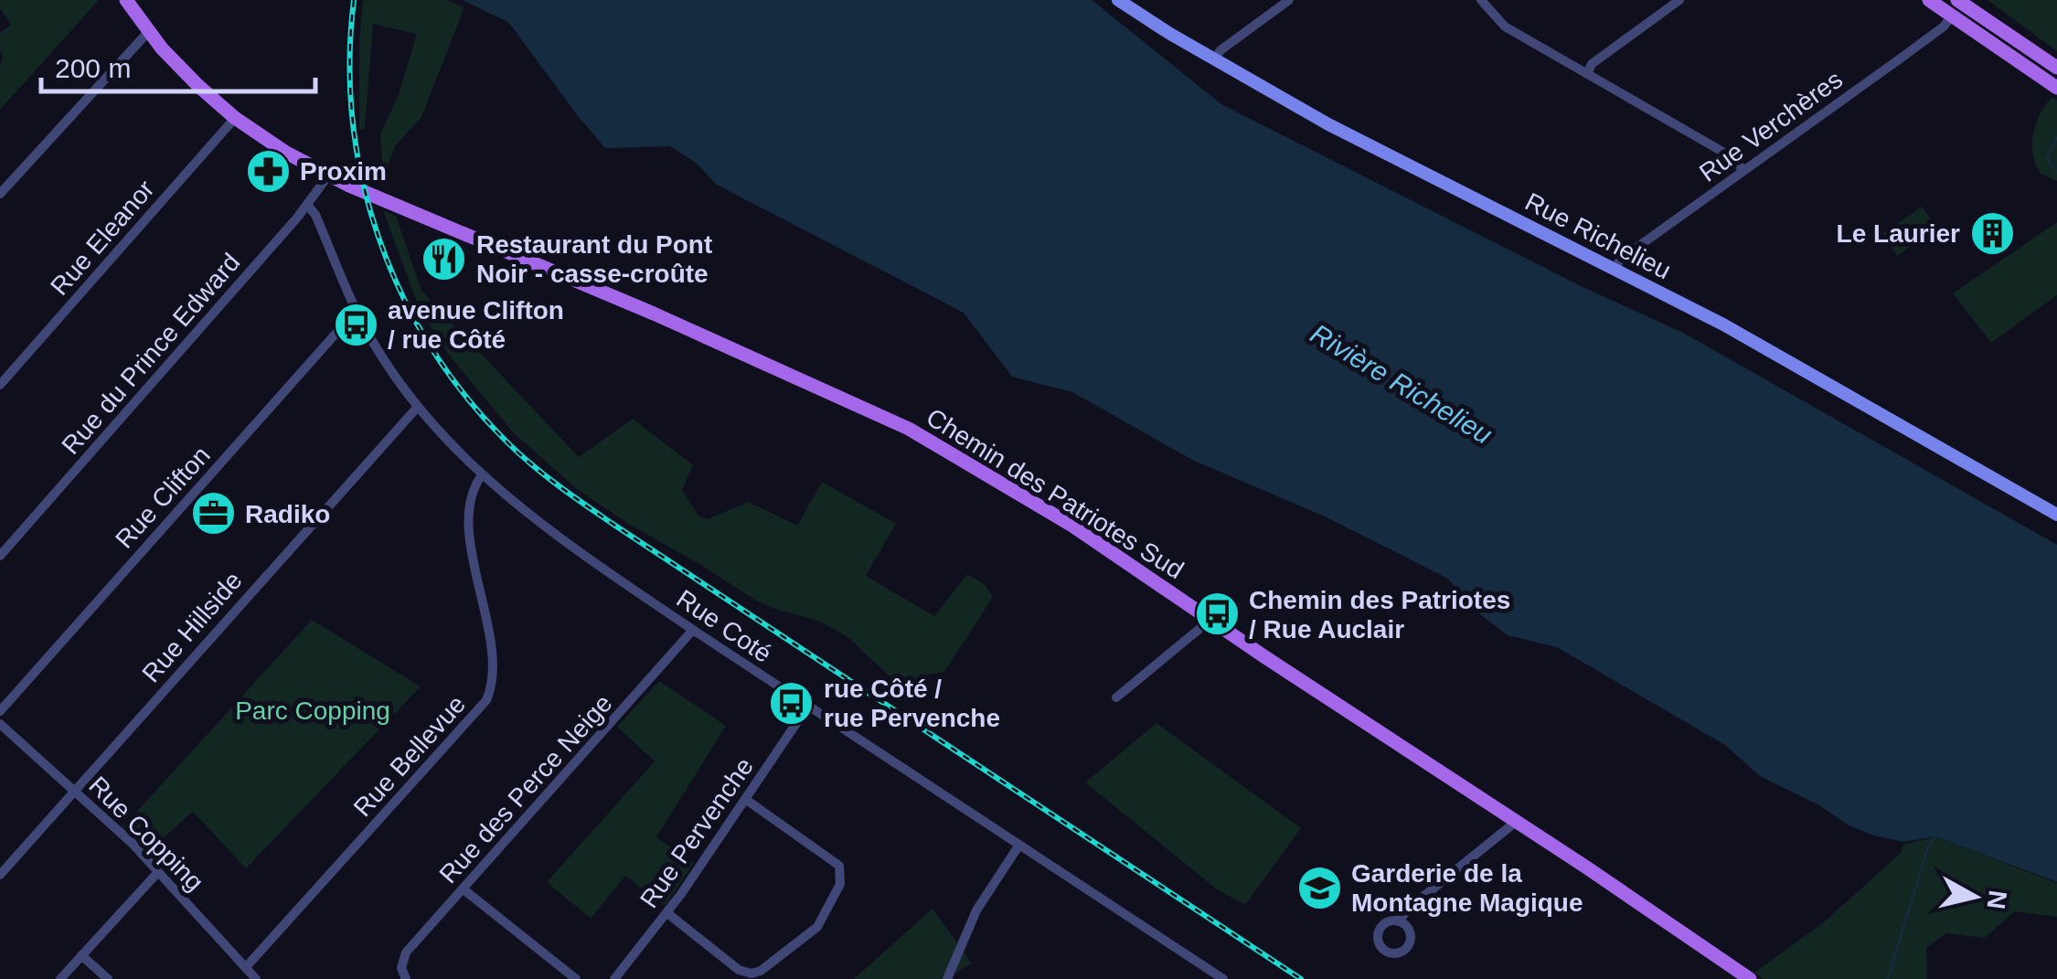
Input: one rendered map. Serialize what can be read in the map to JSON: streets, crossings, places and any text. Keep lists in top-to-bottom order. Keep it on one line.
{"streets":{"main road":["Rue Richelieu","Chemin des Patriotes Sud"],"street":["Rue Verchères","Rue Eleanor","Rue du Prince Edward","Rue Clifton","Rue Coté","Rue Hillside","Rue Bellevue","Rue des Perce Neige","Rue Pervenche","Rue Copping"]},"crossings":[["Rue Verchères","Rue Richelieu"],["Rue Eleanor","Chemin des Patriotes Sud"],["Rue du Prince Edward","Chemin des Patriotes Sud"],["Rue du Prince Edward","Rue Coté"],["Rue Clifton","Rue Coté"],["Rue Coté","Rue Hillside"],["Rue Coté","Rue Bellevue"],["Rue Coté","Rue des Perce Neige"],["Rue Coté","Rue Pervenche"],["Rue Hillside","Rue Copping"],["Rue Bellevue","Rue Copping"]],"water":["Rivière Richelieu"],"parks":["Parc Copping"],"places":{"pharmacy":["Proxim"],"building":["Le Laurier"],"restaurant":["Restaurant du Pont Noir - casse-croûte"],"bus stop":["avenue Clifton / rue Côté","Chemin des Patriotes / Rue Auclair","rue Côté / rue Pervenche"],"office":["Radiko"],"school or university":["Garderie de la Montagne Magique"]},"scale_bar":"200 m","north":"right"}
